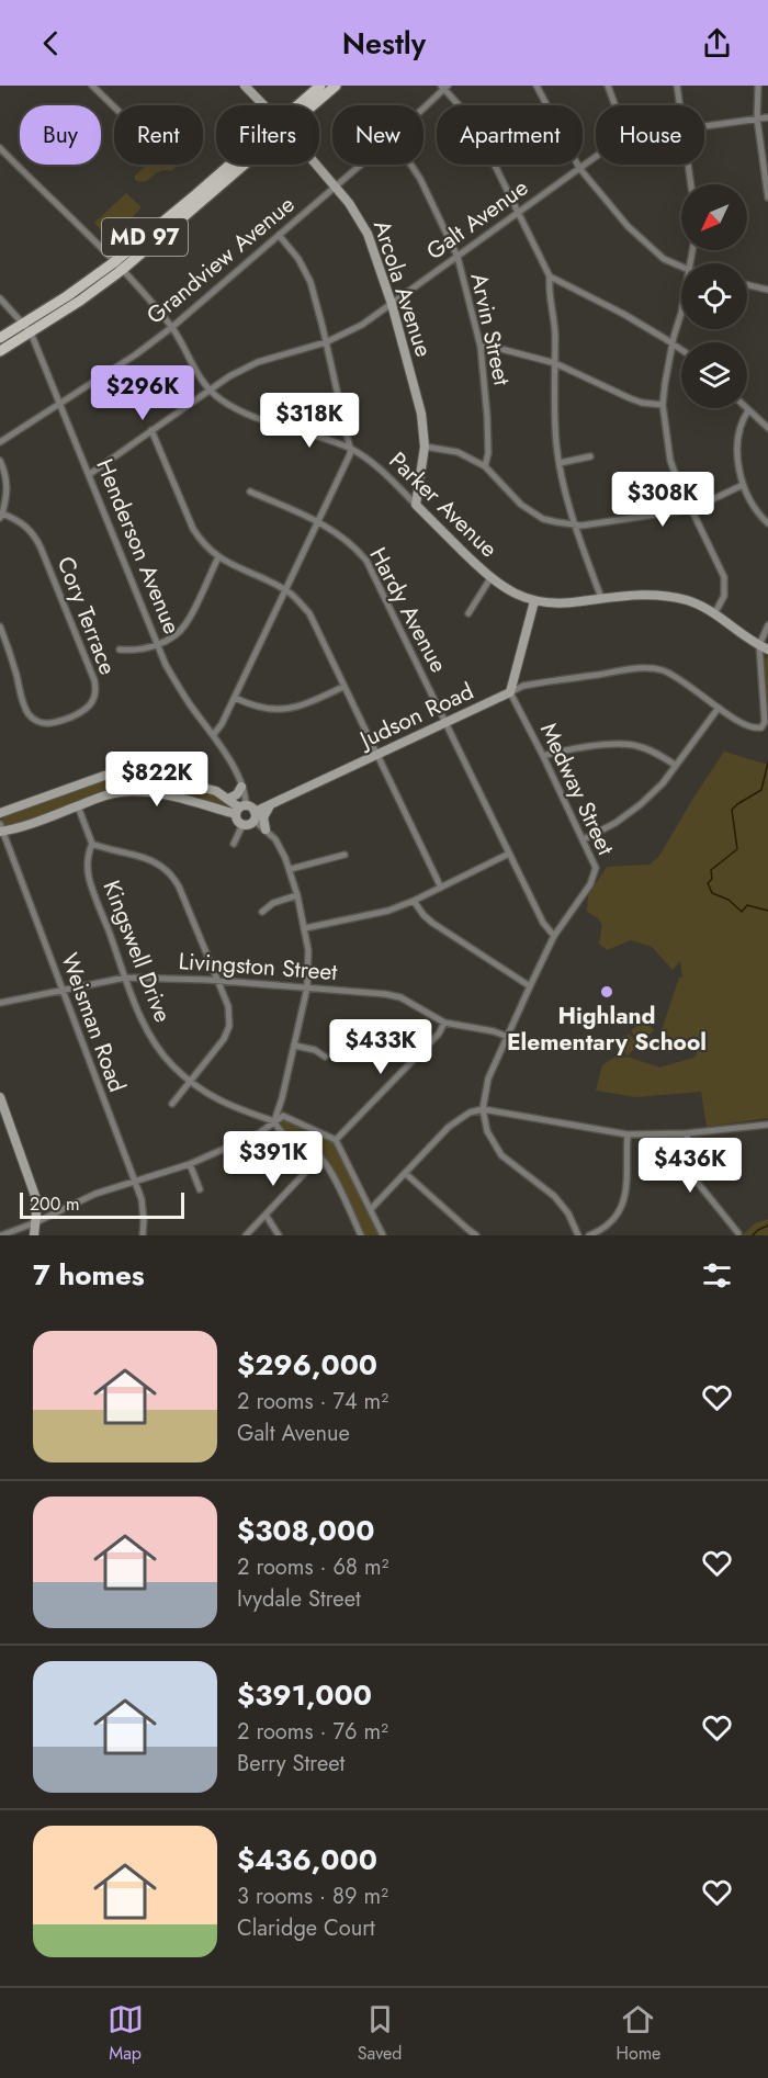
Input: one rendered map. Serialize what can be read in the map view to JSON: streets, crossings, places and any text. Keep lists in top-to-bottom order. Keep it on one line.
{"streets":{"main road":["MD 97"],"street":["Galt Avenue","Grandview Avenue","Arcola Avenue","Arvin Street","Parker Avenue","Henderson Avenue","Hardy Avenue","Cory Terrace","Judson Road","Medway Street","Kingswell Drive","Livingston Street","Weisman Road"]},"crossings":[["Galt Avenue","Arcola Avenue"],["Galt Avenue","Arvin Street"],["Galt Avenue","Parker Avenue"],["Galt Avenue","Henderson Avenue"],["MD 97","Parker Avenue"],["MD 97","Henderson Avenue"],["Grandview Avenue","Arcola Avenue"],["Grandview Avenue","Parker Avenue"],["Grandview Avenue","Henderson Avenue"],["Arcola Avenue","Parker Avenue"],["Parker Avenue","Judson Road"],["Henderson Avenue","Judson Road"],["Hardy Avenue","Judson Road"],["Hardy Avenue","Medway Street"],["Judson Road","Medway Street"],["Medway Street","Livingston Street"],["Kingswell Drive","Livingston Street"],["Livingston Street","Weisman Road"]],"places":["Highland Elementary School"],"scale_bar":"200 m","north":"bottom left","page":{"header":"Nestly","chip":["Buy","Rent","Filters","New","Apartment","House"],"price":["$296K","$318K","$308K","$822K","$433K","$391K","$436K"],"scale":"200 m","heading":"7 homes","list":[{"name":"$296,000","note":"2 rooms · 74 m² · Galt Avenue"},{"name":"$308,000","note":"2 rooms · 68 m² · Ivydale Street"},{"name":"$391,000","note":"2 rooms · 76 m² · Berry Street"},{"name":"$436,000","note":"3 rooms · 89 m² · Claridge Court"}],"tabs":["Map","Saved","Home"]}}
